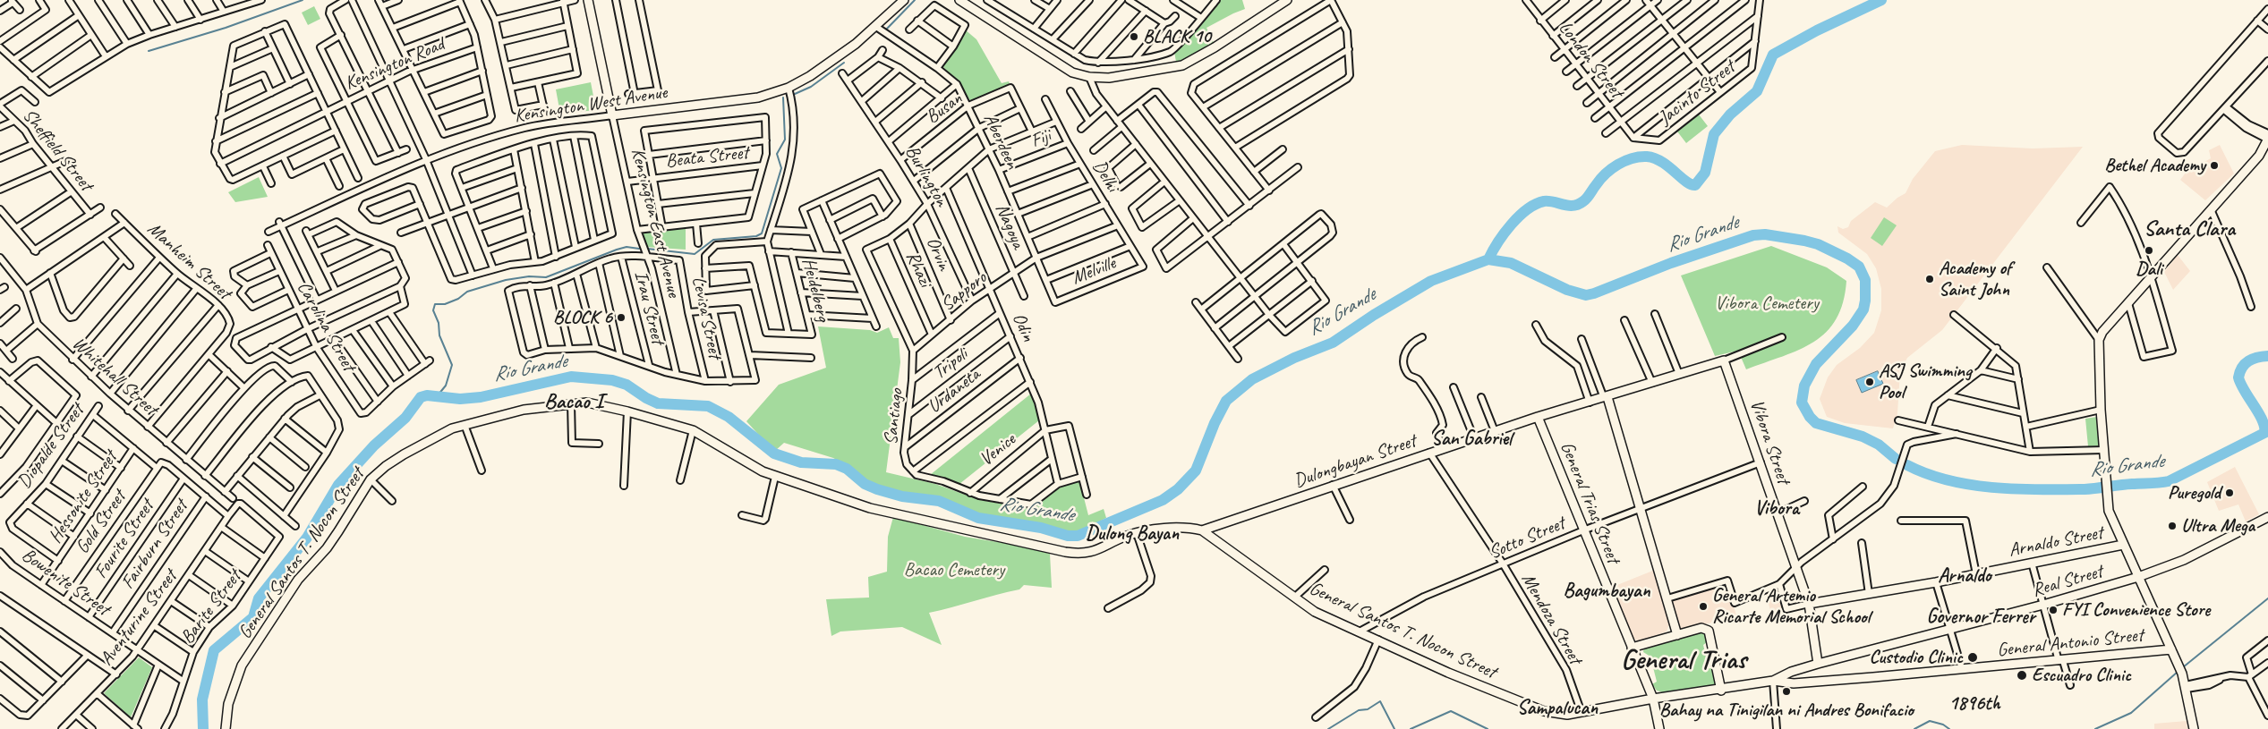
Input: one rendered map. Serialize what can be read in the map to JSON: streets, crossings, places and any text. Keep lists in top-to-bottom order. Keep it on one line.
{"streets":{"main road":["Kensington West Avenue","Kensington East Avenue","Vibora Street","Dulongbayan Street","General Trias Street","Arnaldo Street","General Santos T. Nocon Street","Real Street","General Antonio Street"],"street":["London Street","Kensington Road","Jacinto Street","Busan","Fiji","Aberdeen","Sheffield Street","Beata Street","Burlington","Delhi","Nagoya","Orvin","Manheim Street","Rhazi","Melville","Heidelberg","Sapporo","Irau Street","Levisa Street","Carolina Street","Odin","Tripoli","Whitehall Street","Urdaneta","Santiago","Diopalde Street","Venice","Hessonite Street","Gold Street","Sotto Street","Fourite Street","Fairburn Street","Bowenite Street","Barite Street","Aventurine Street","Mendoza Street"]},"crossings":[["London Street","Jacinto Street"],["Kensington West Avenue","Aberdeen"],["Kensington West Avenue","Kensington East Avenue"],["Busan","Aberdeen"],["Busan","Burlington"],["Fiji","Aberdeen"],["Fiji","Delhi"],["Aberdeen","Melville"],["Aberdeen","Sapporo"],["Beata Street","Kensington East Avenue"],["Burlington","Sapporo"],["Delhi","Melville"],["Delhi","Sapporo"],["Kensington East Avenue","Levisa Street"],["Nagoya","Sapporo"],["Orvin","Sapporo"],["Manheim Street","Whitehall Street"],["Rhazi","Sapporo"],["Rhazi","Santiago"],["Sapporo","Odin"],["Sapporo","Santiago"],["Odin","Tripoli"],["Odin","Urdaneta"],["Odin","Santiago"],["Odin","Venice"],["Tripoli","Santiago"],["Urdaneta","Santiago"],["Santiago","Venice"],["Vibora Street","Dulongbayan Street"],["Vibora Street","Sotto Street"],["Vibora Street","Arnaldo Street"],["Vibora Street","Real Street"],["Diopalde Street","Hessonite Street"],["Dulongbayan Street","General Trias Street"],["Dulongbayan Street","General Santos T. Nocon Street"],["Dulongbayan Street","Mendoza Street"],["Hessonite Street","Bowenite Street"],["General Trias Street","Sotto Street"],["General Trias Street","General Santos T. Nocon Street"],["General Trias Street","General Antonio Street"],["Gold Street","Fourite Street"],["Gold Street","Bowenite Street"],["Sotto Street","General Santos T. Nocon Street"],["Sotto Street","Mendoza Street"],["Fourite Street","Bowenite Street"],["Fairburn Street","Bowenite Street"],["General Santos T. Nocon Street","Mendoza Street"],["General Santos T. Nocon Street","General Antonio Street"],["Real Street","General Antonio Street"],["Bowenite Street","Barite Street"],["Bowenite Street","Aventurine Street"],["Barite Street","Aventurine Street"]],"districts":["Santa Clara","Bacao I","San Gabriel","Vibora","Dulong Bayan","Arnaldo","Bagumbayan","Governor Ferrer","General Trias","1896th","Sampalucan"],"water":["Rio Grande"],"parks":["Vibora Cemetery","Bacao Cemetery"],"places":["BLACK 10","Bethel Academy","Dali","Academy of Saint John","BLOCK 6","ASJ Swimming Pool","Puregold","Ultra Mega","General Artemio Ricarte Memorial School","FYI Convenience Store","Custodio Clinic","Escuadro Clinic","Bahay na Tinigilan ni Andres Bonifacio"]}
